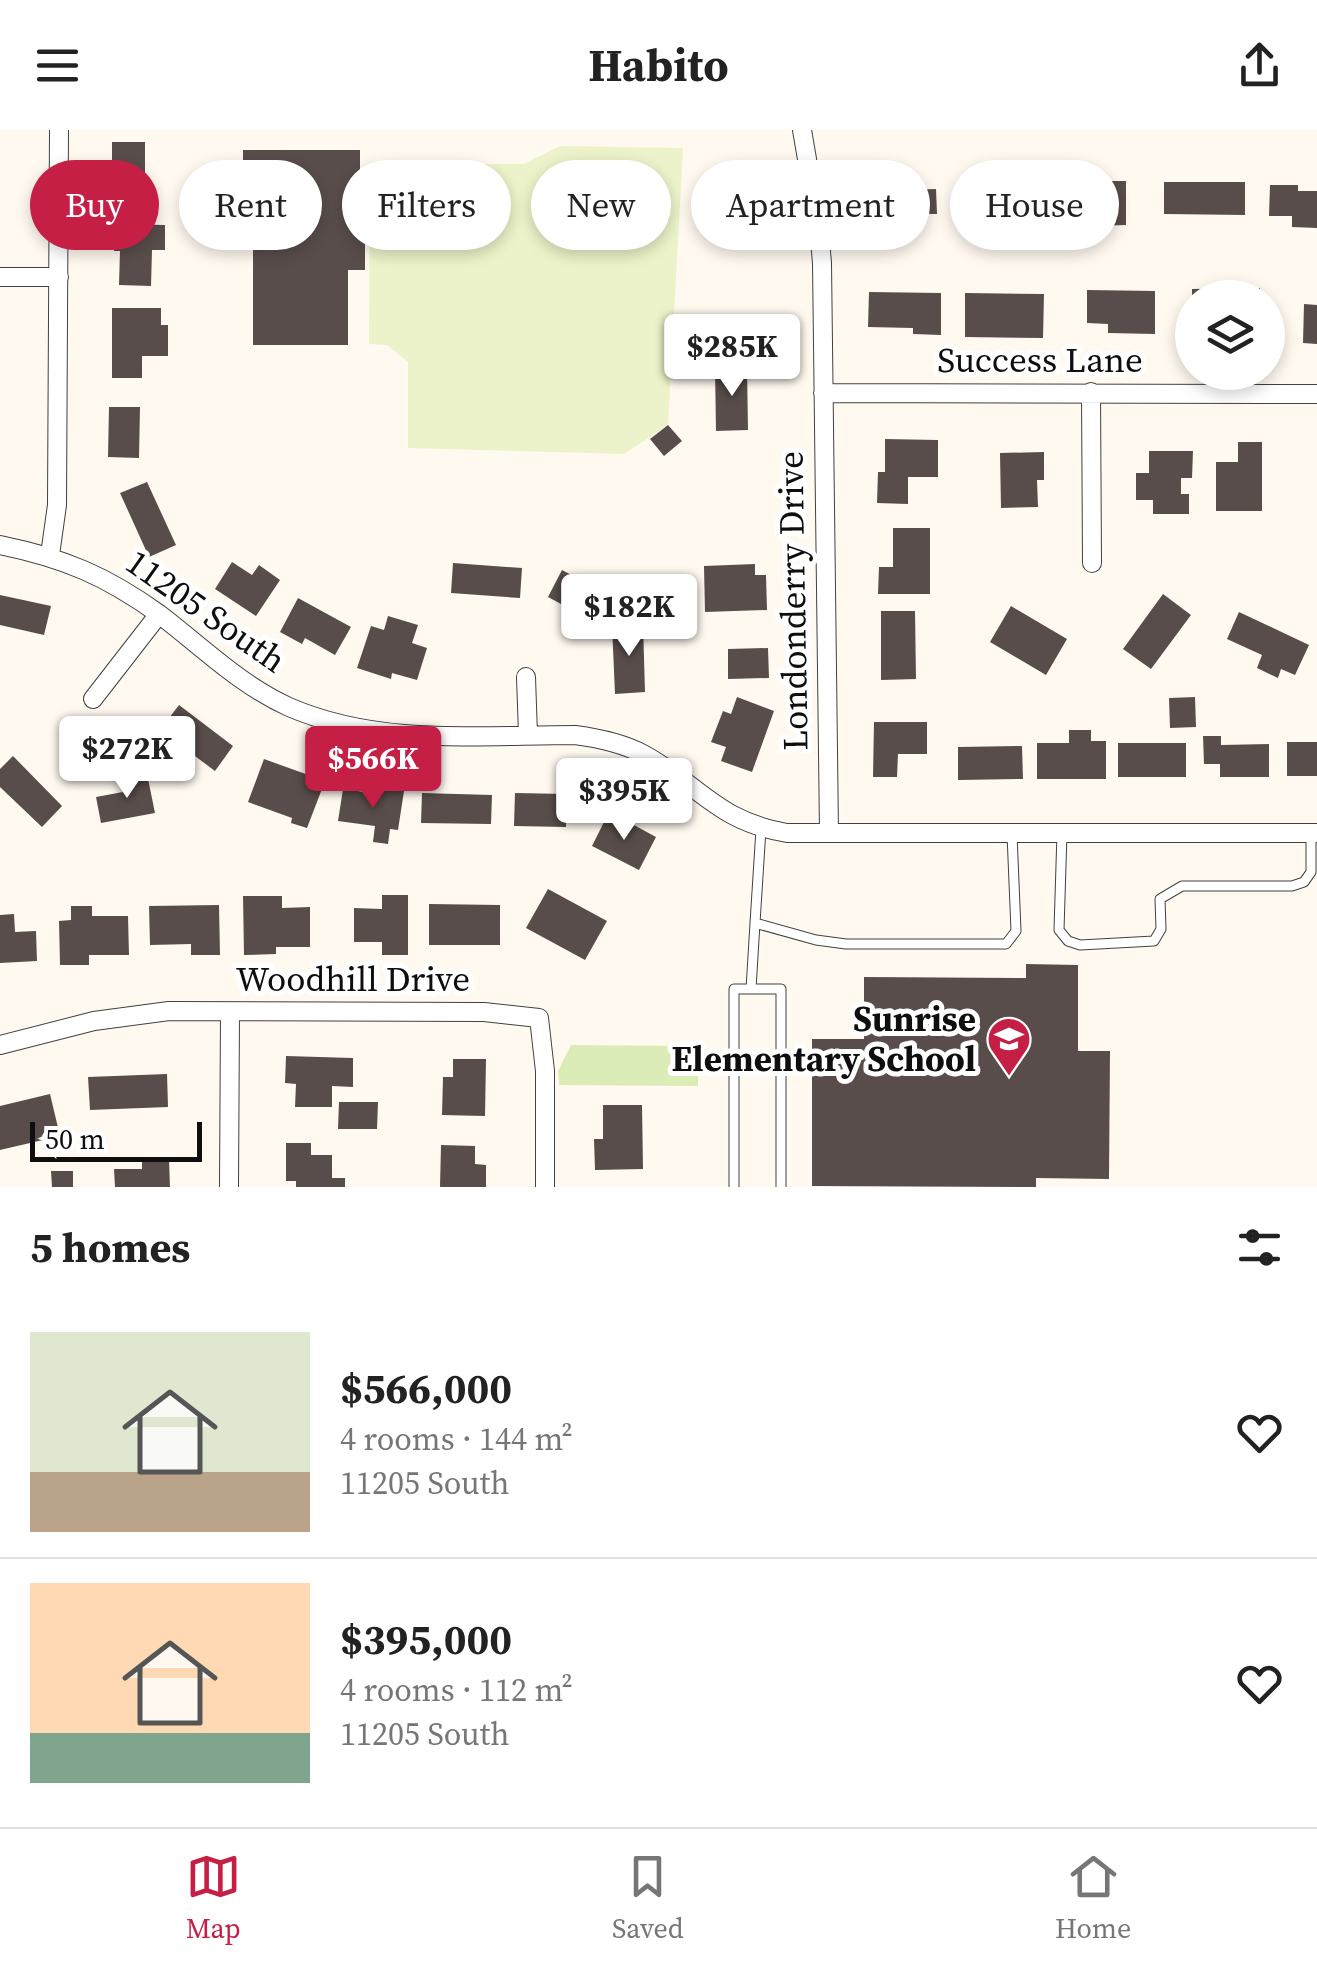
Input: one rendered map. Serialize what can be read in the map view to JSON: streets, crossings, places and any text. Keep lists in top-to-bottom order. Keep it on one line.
{"streets":{"street":["Success Lane","Londonderry Drive","11205 South","Woodhill Drive"]},"crossings":[["Success Lane","Londonderry Drive"],["Londonderry Drive","11205 South"]],"places":{"school or university":["Sunrise Elementary School"]},"scale_bar":"50 m","page":{"header":"Habito","chip":["Buy","Rent","Filters","New","Apartment","House"],"price":["$285K","$182K","$272K","$566K","$395K"],"scale":"50 m","heading":"5 homes","list":[{"name":"$566,000","note":"4 rooms · 144 m² · 11205 South"},{"name":"$395,000","note":"4 rooms · 112 m² · 11205 South"}],"tabs":["Map","Saved","Home"]}}
